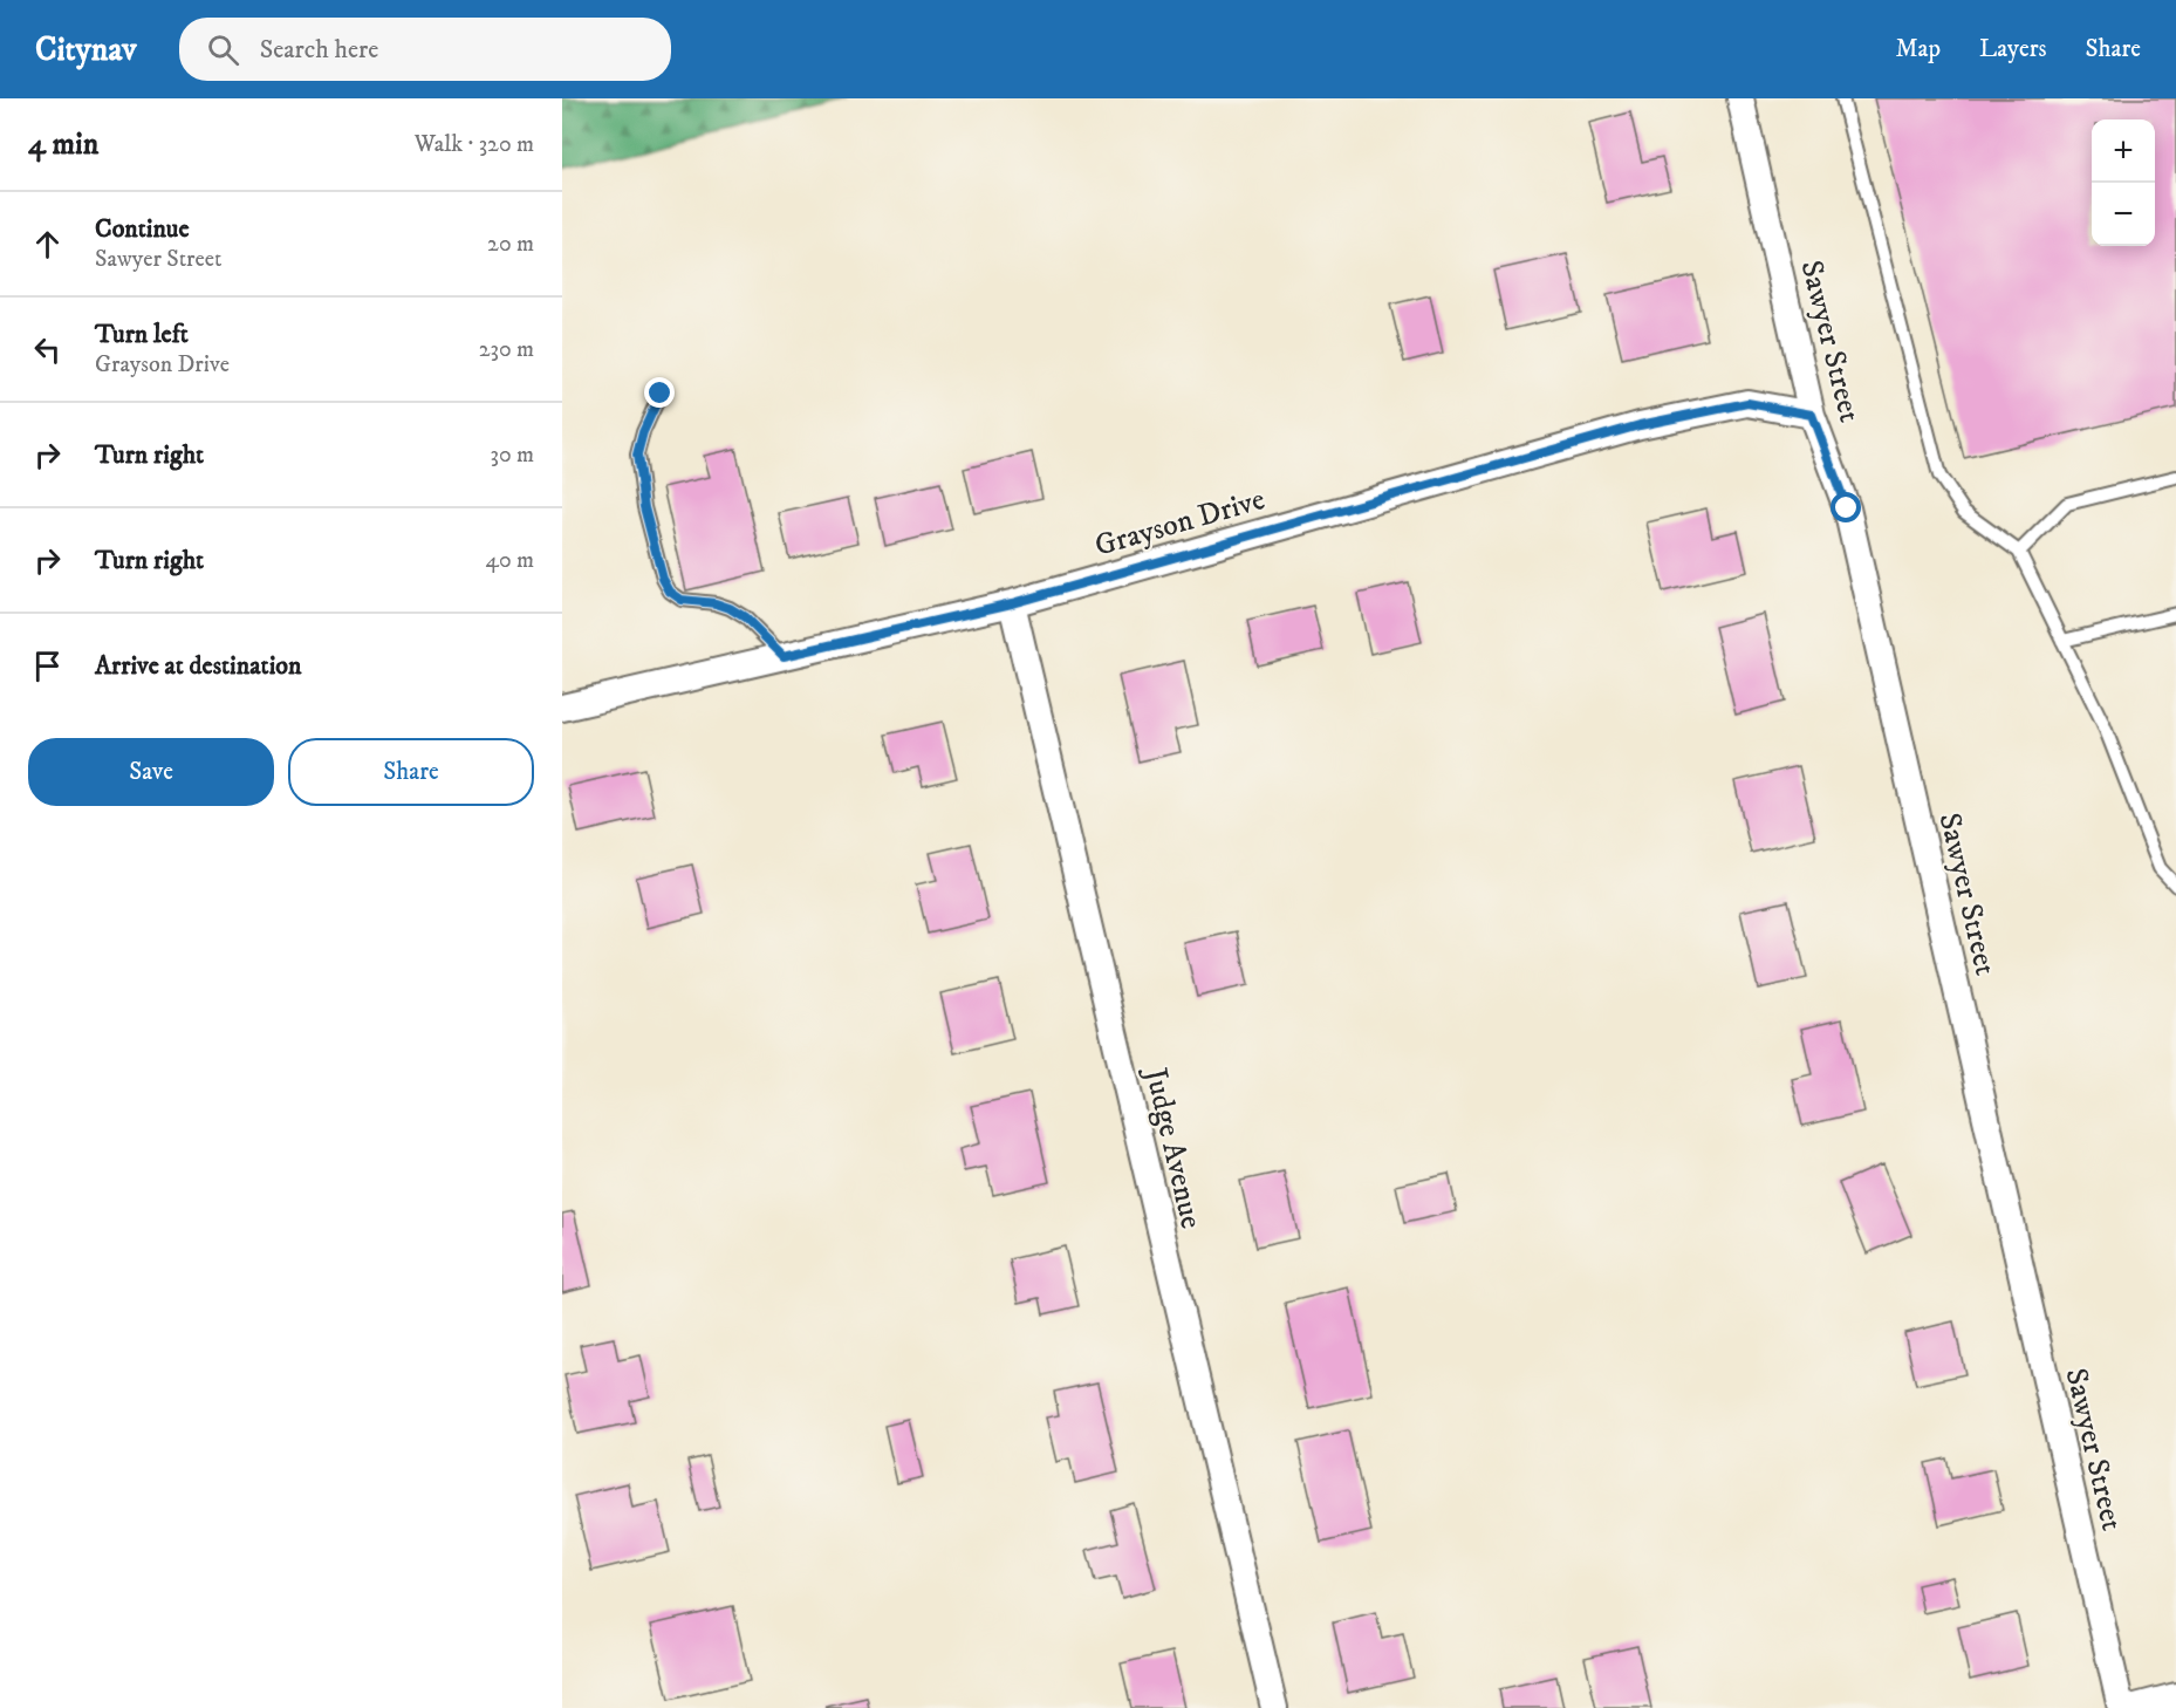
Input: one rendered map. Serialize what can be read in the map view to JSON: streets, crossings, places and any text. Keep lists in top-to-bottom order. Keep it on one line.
{"streets":{"street":["Sawyer Street","Grayson Drive","Judge Avenue"]},"crossings":[["Sawyer Street","Grayson Drive"],["Grayson Drive","Judge Avenue"]],"page":{"header":"Citynav","search":"Search here","nav":["Map","Layers","Share"],"heading":["4 min","Walk · 320 m"],"map_buttons":["+","−"],"list":[["Continue","Sawyer Street","20 m"],["Turn left","Grayson Drive","230 m"],["Turn right","30 m"],["Turn right","40 m"],"Arrive at destination"],"buttons":["Save","Share"]}}
